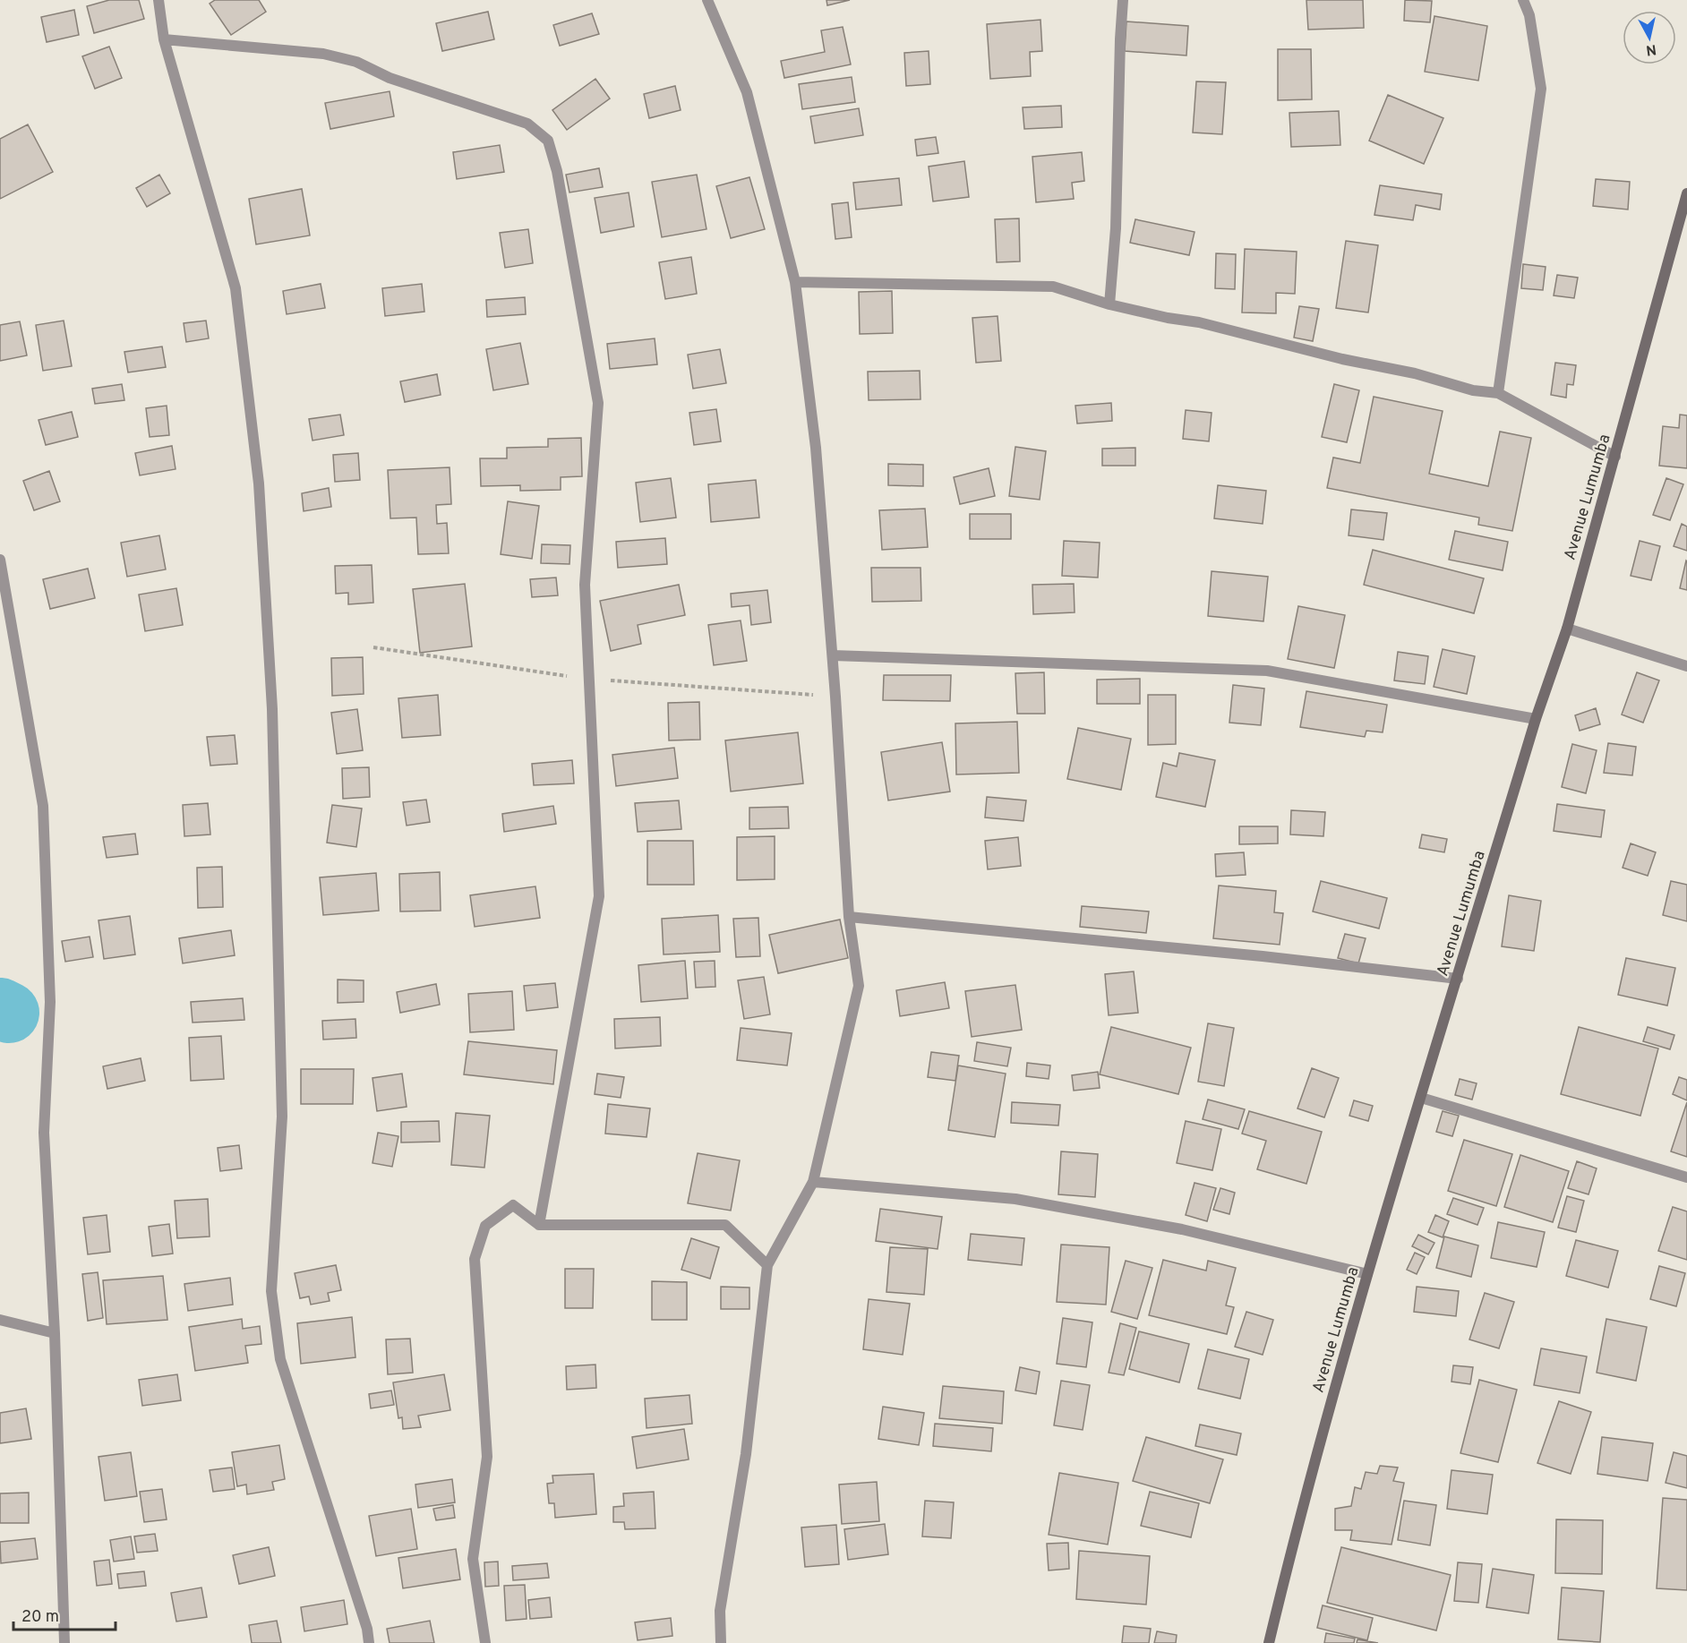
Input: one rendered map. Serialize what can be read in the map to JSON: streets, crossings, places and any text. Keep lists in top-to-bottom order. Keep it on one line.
{"streets":{"main road":["Avenue Lumumba"]},"scale_bar":"20 m","north":"bottom"}
